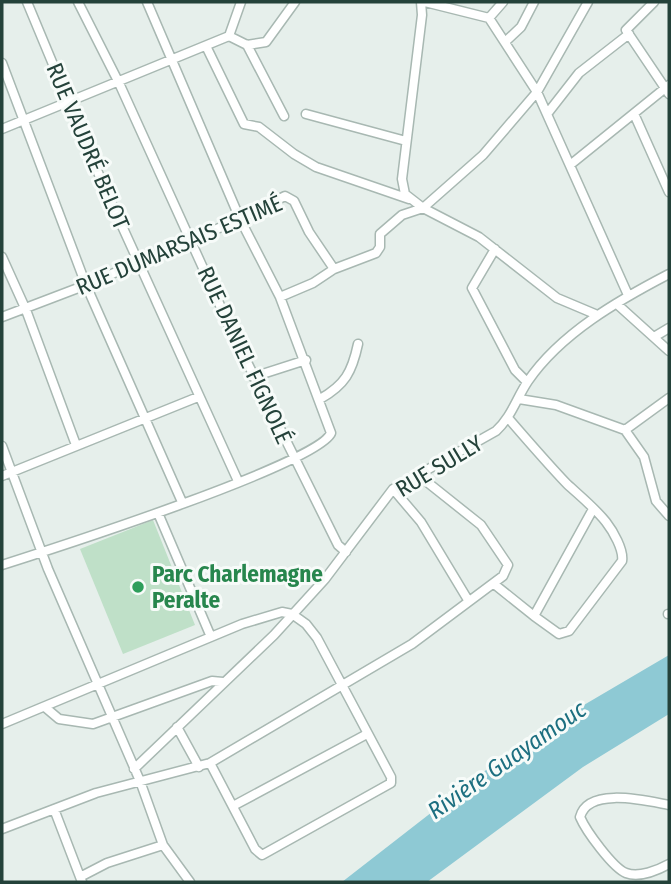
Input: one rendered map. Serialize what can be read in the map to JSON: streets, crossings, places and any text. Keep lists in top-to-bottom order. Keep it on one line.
{"streets":{"street":["RUE VAUDRÉ BELOT","RUE DUMARSAIS ESTIMÉ","RUE DANIEL FIGNOLÉ","RUE SULLY"]},"crossings":[["RUE VAUDRÉ BELOT","RUE DUMARSAIS ESTIMÉ"],["RUE DUMARSAIS ESTIMÉ","RUE DANIEL FIGNOLÉ"],["RUE DANIEL FIGNOLÉ","RUE SULLY"]],"water":["Rivière Guayamouc"],"places":["Parc Charlemagne Peralte"]}
